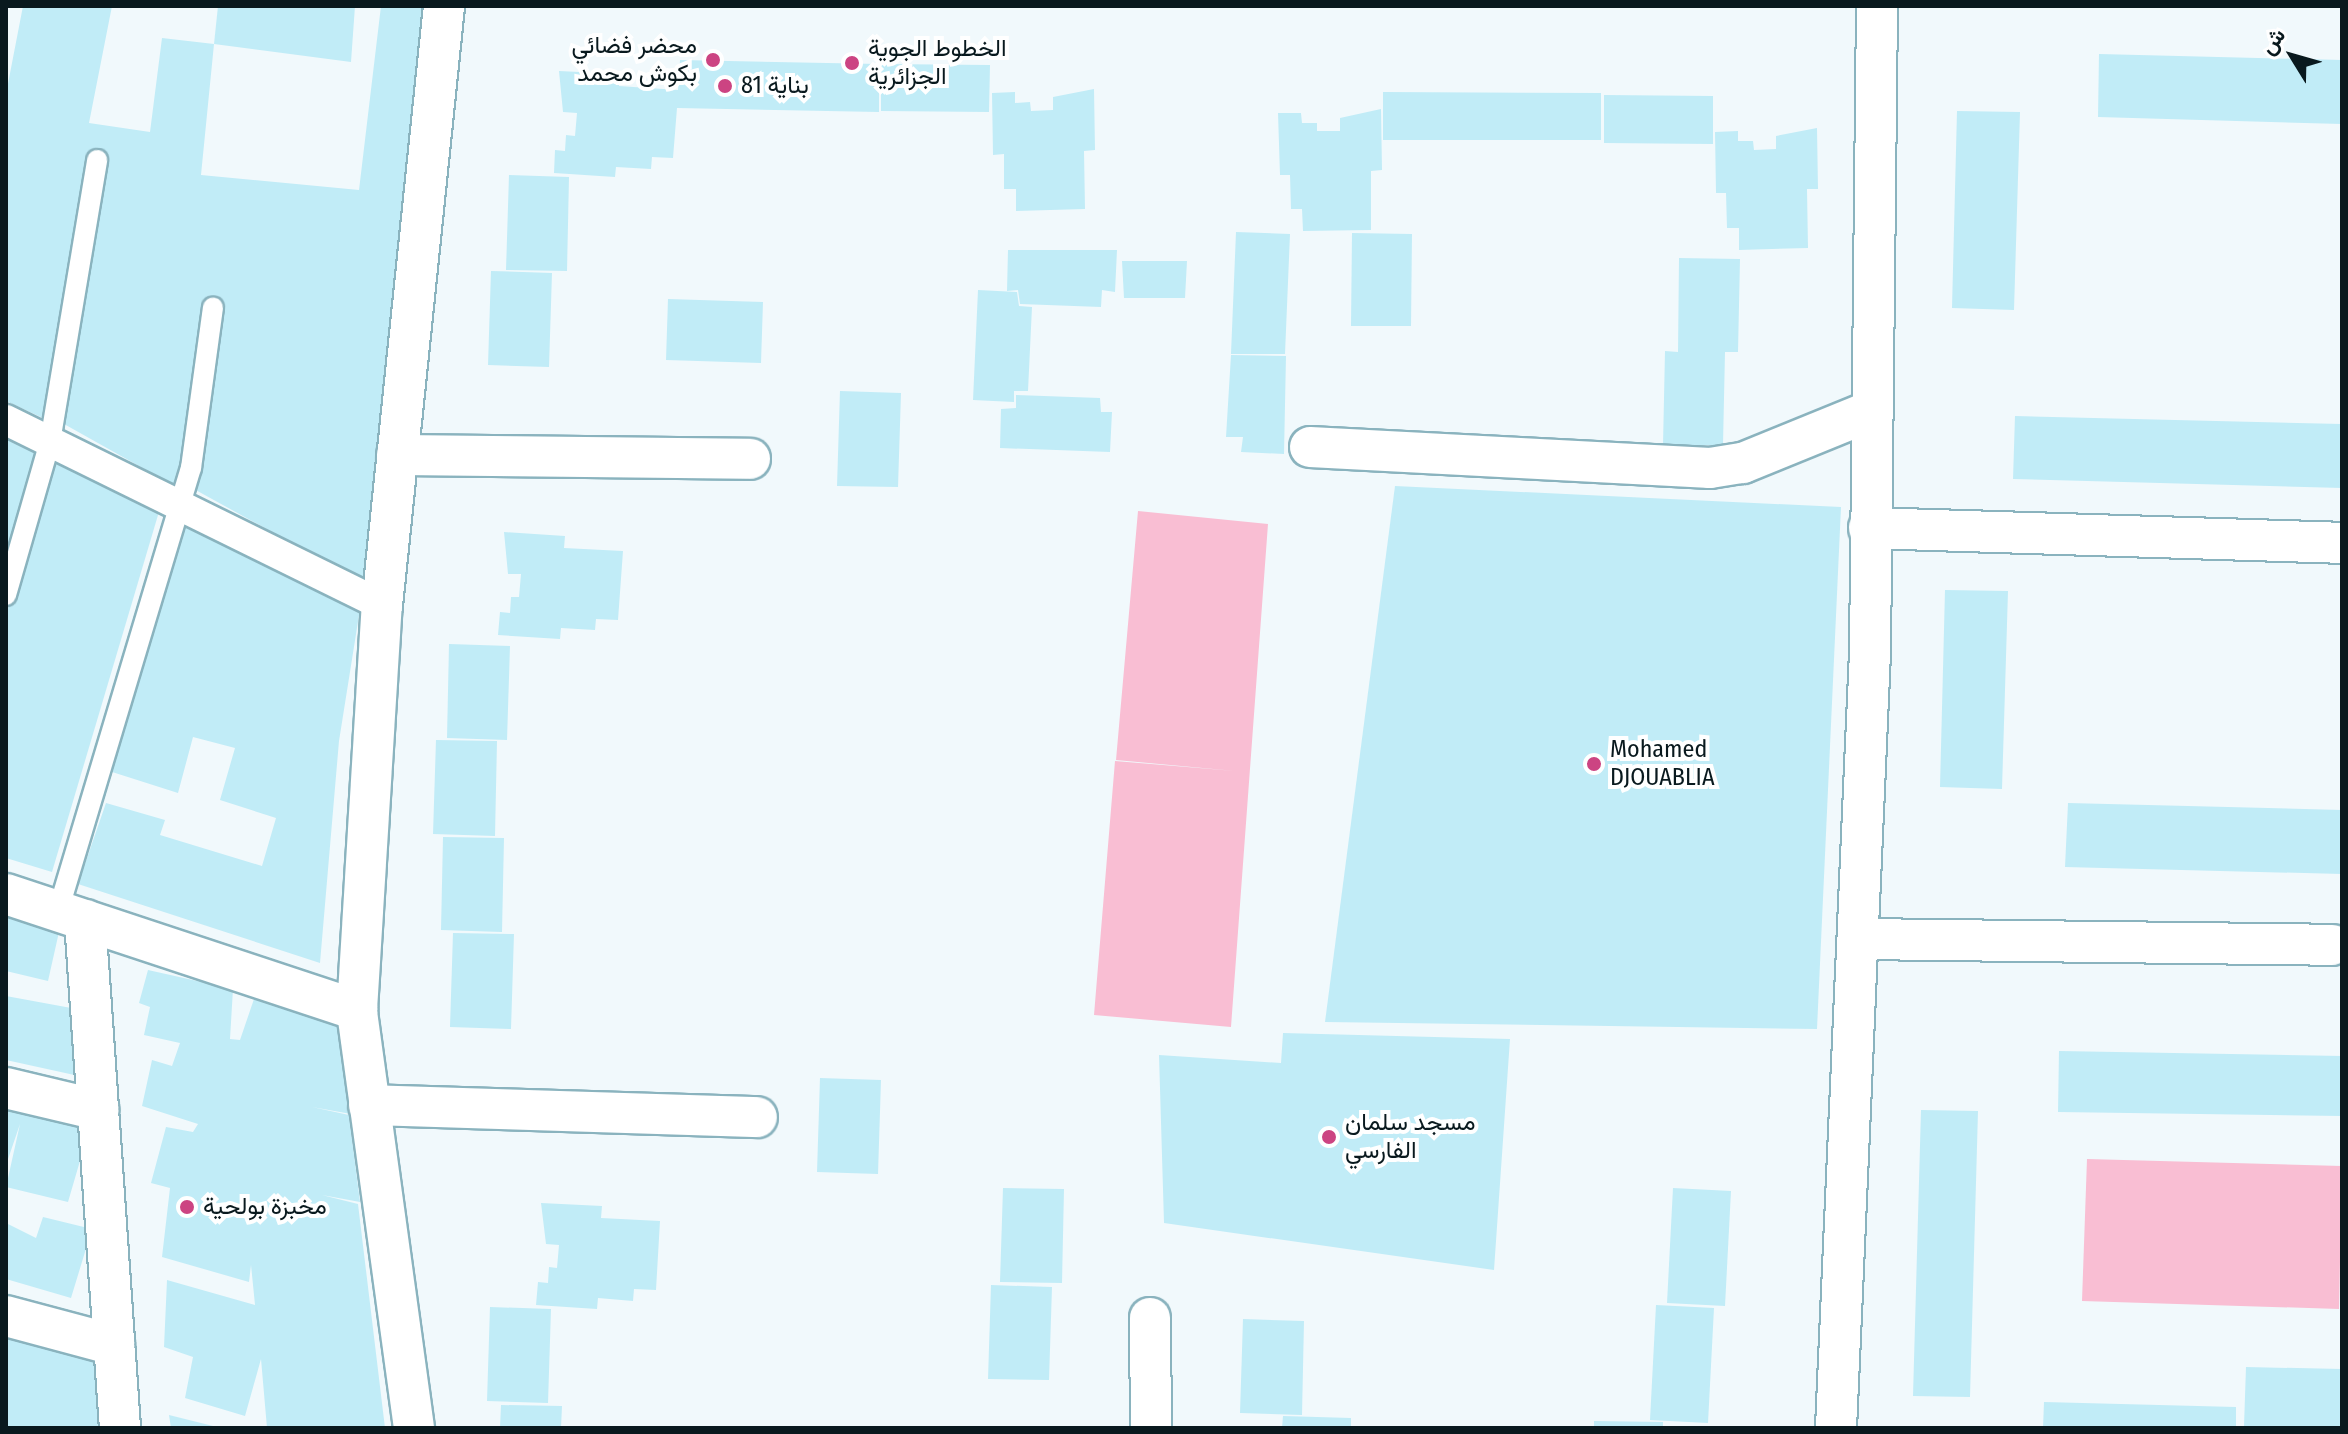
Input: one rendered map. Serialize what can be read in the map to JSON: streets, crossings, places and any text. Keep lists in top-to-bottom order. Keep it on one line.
{"places":["محضر فضائي بكوش محمد","الخطوط الجوية الجزائرية","بناية 81","Mohamed DJOUABLIA","مسجد سلمان الفارسي","مخبزة بولحية"],"north":"top left"}
